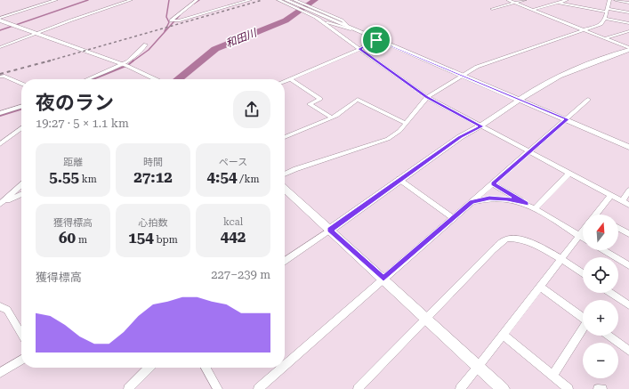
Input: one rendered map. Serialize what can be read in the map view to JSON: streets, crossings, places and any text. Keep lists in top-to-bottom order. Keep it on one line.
{"water":["和田川"],"north":"top","page":{"heading":["夜のラン","19:27 · 5 × 1.1 km"],"stats":[["距離","5.55 km"],["時間","27:12"],["ペース","4:54 /km"],["獲得標高","60 m"],["心拍数","154 bpm"],["kcal","442"]],"map_buttons":["+","−"],"chart":["獲得標高","227–239 m"]}}
